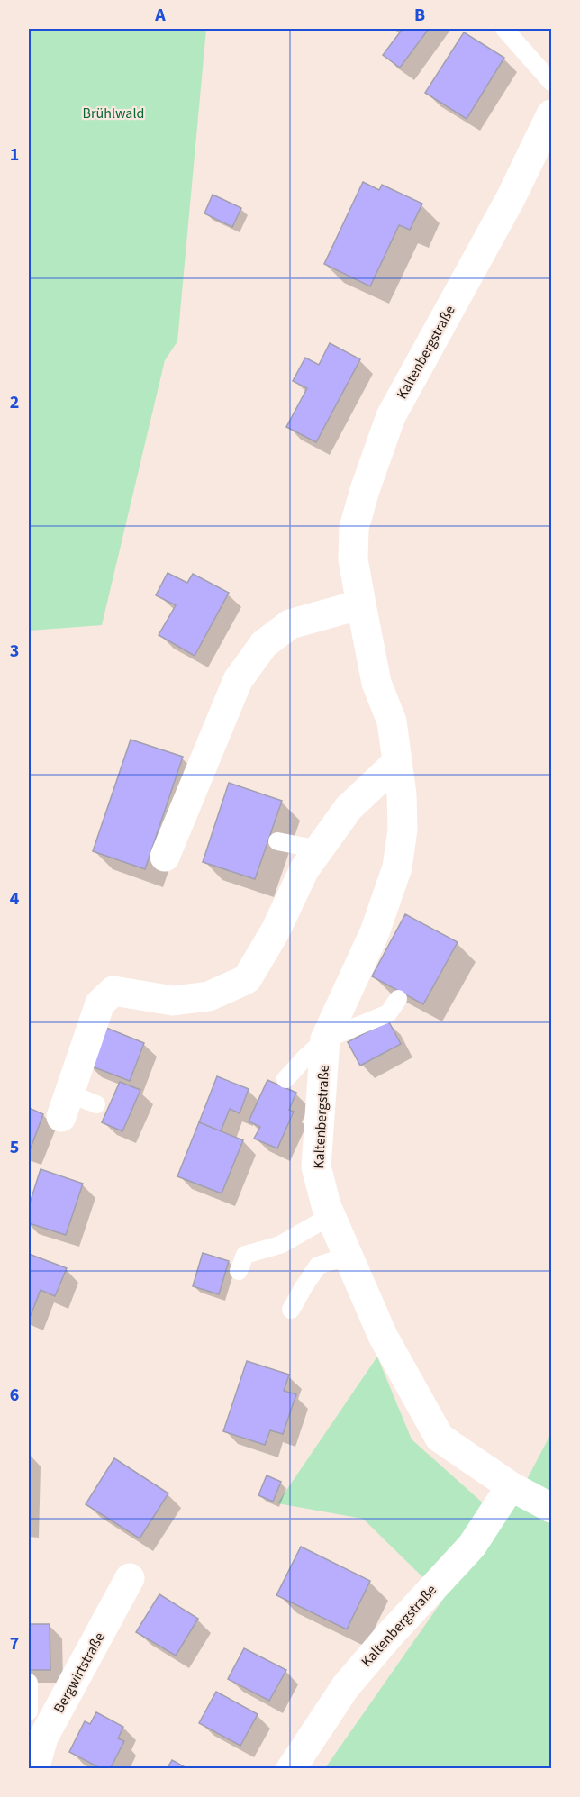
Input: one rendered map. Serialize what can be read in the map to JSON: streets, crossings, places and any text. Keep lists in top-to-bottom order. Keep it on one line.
{"streets":{"street":["Kaltenbergstraße","Bergwirtstraße"]},"parks":["Brühlwald"],"grid":{"columns":["A","B"],"rows":["1","2","3","4","5","6","7"]}}
